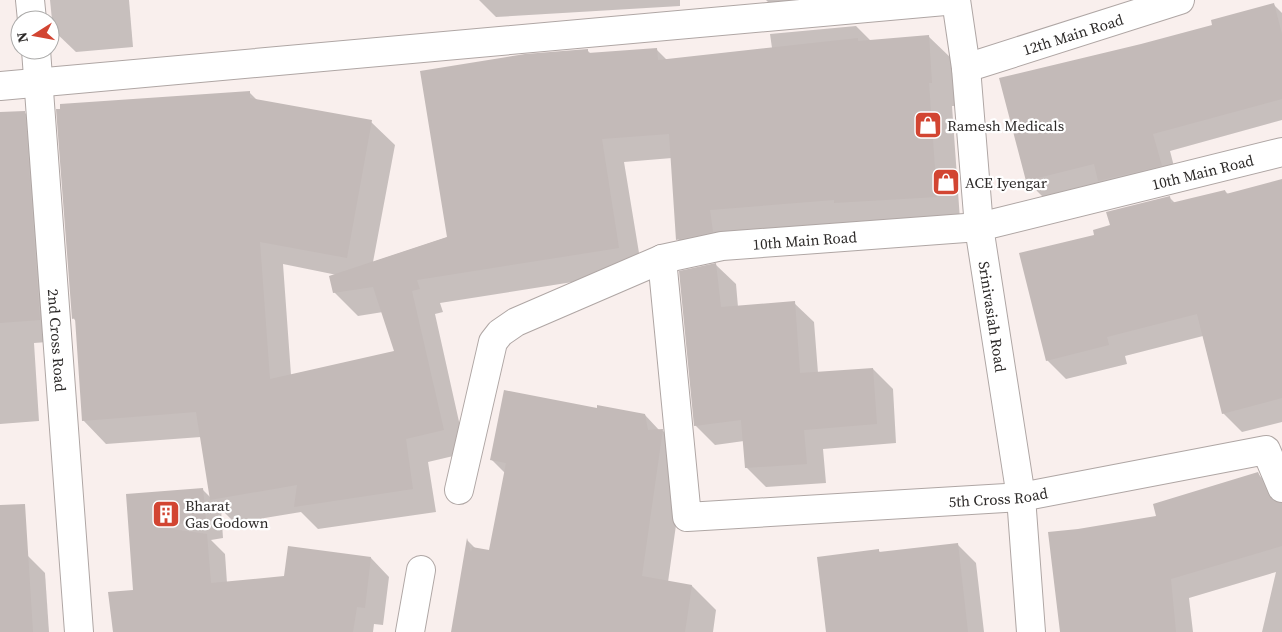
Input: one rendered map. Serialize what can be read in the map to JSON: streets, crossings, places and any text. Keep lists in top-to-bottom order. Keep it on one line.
{"streets":{"street":["12th Main Road","10th Main Road","Srinivasiah Road","2nd Cross Road","5th Cross Road"]},"crossings":[["12th Main Road","Srinivasiah Road"],["10th Main Road","Srinivasiah Road"],["10th Main Road","5th Cross Road"],["Srinivasiah Road","5th Cross Road"]],"places":{"shop":["Ramesh Medicals","ACE Iyengar"],"building":["Bharat Gas Godown"]},"north":"left"}
